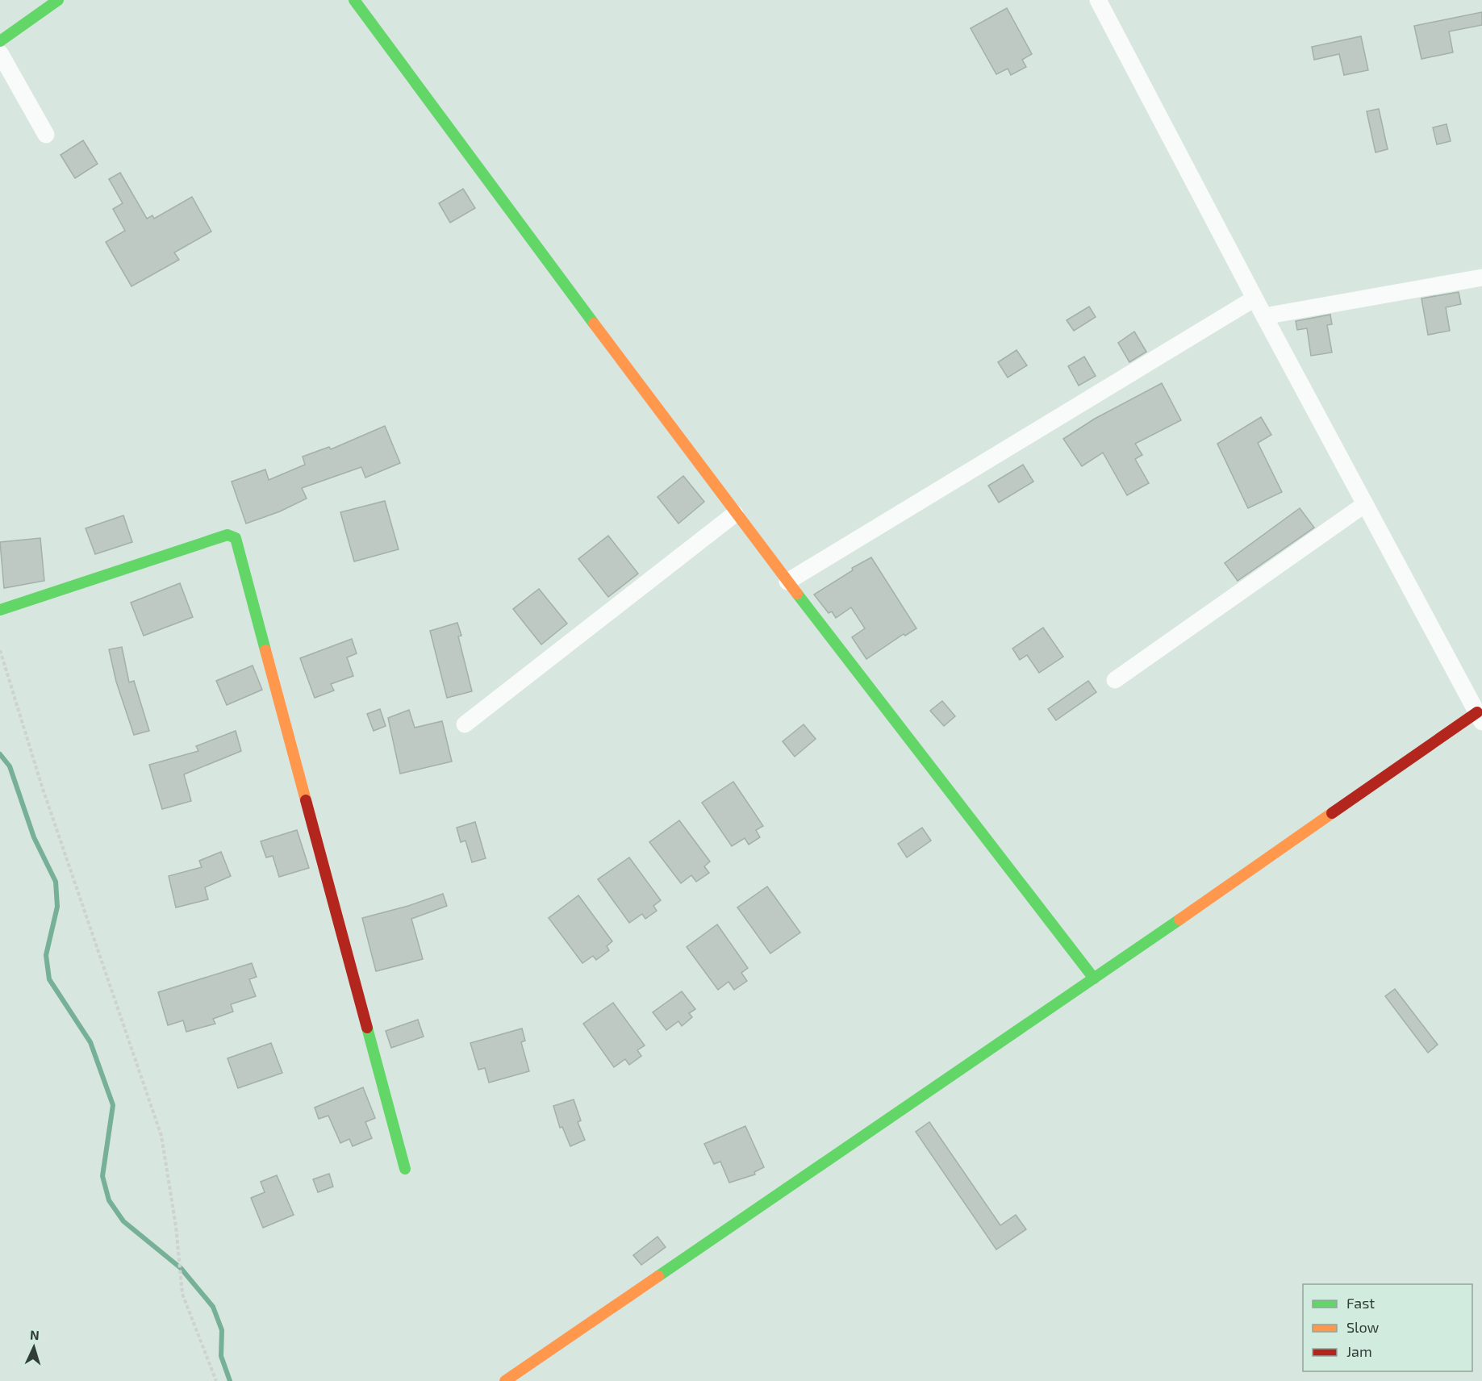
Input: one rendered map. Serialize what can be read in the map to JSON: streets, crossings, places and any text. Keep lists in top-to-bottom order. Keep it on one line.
{"legend":["Fast","Slow","Jam"],"north":"top"}
